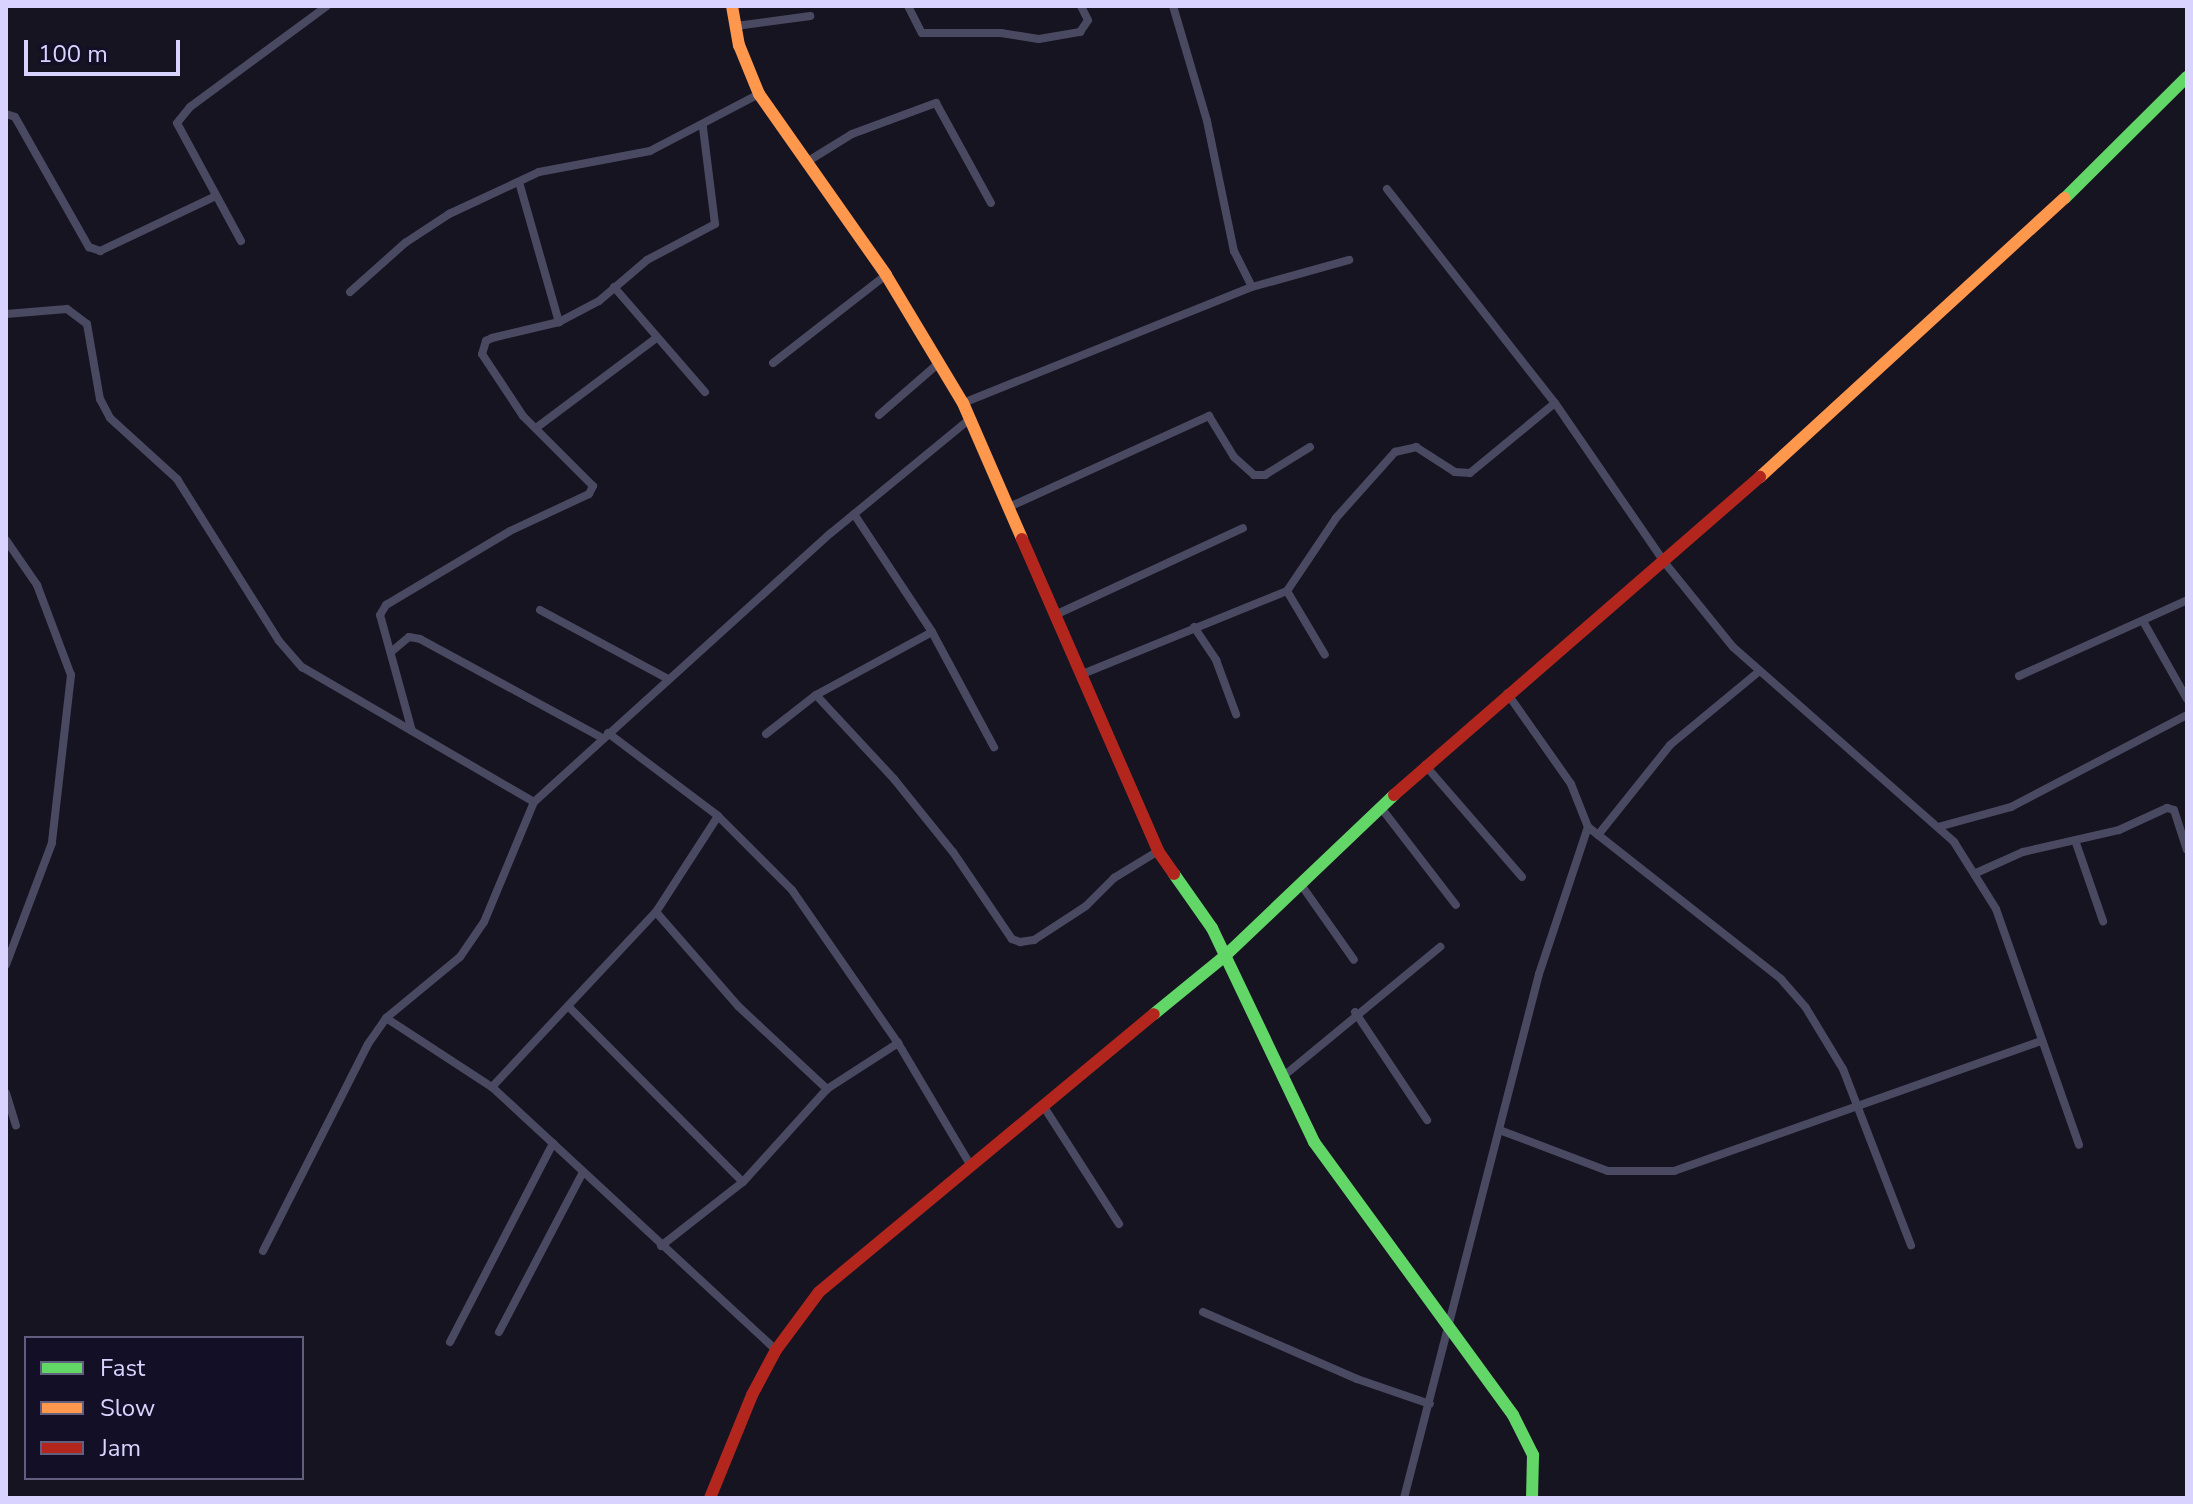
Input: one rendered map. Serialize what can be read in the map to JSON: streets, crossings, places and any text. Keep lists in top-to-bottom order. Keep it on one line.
{"legend":["Fast","Slow","Jam"],"scale_bar":"100 m"}
